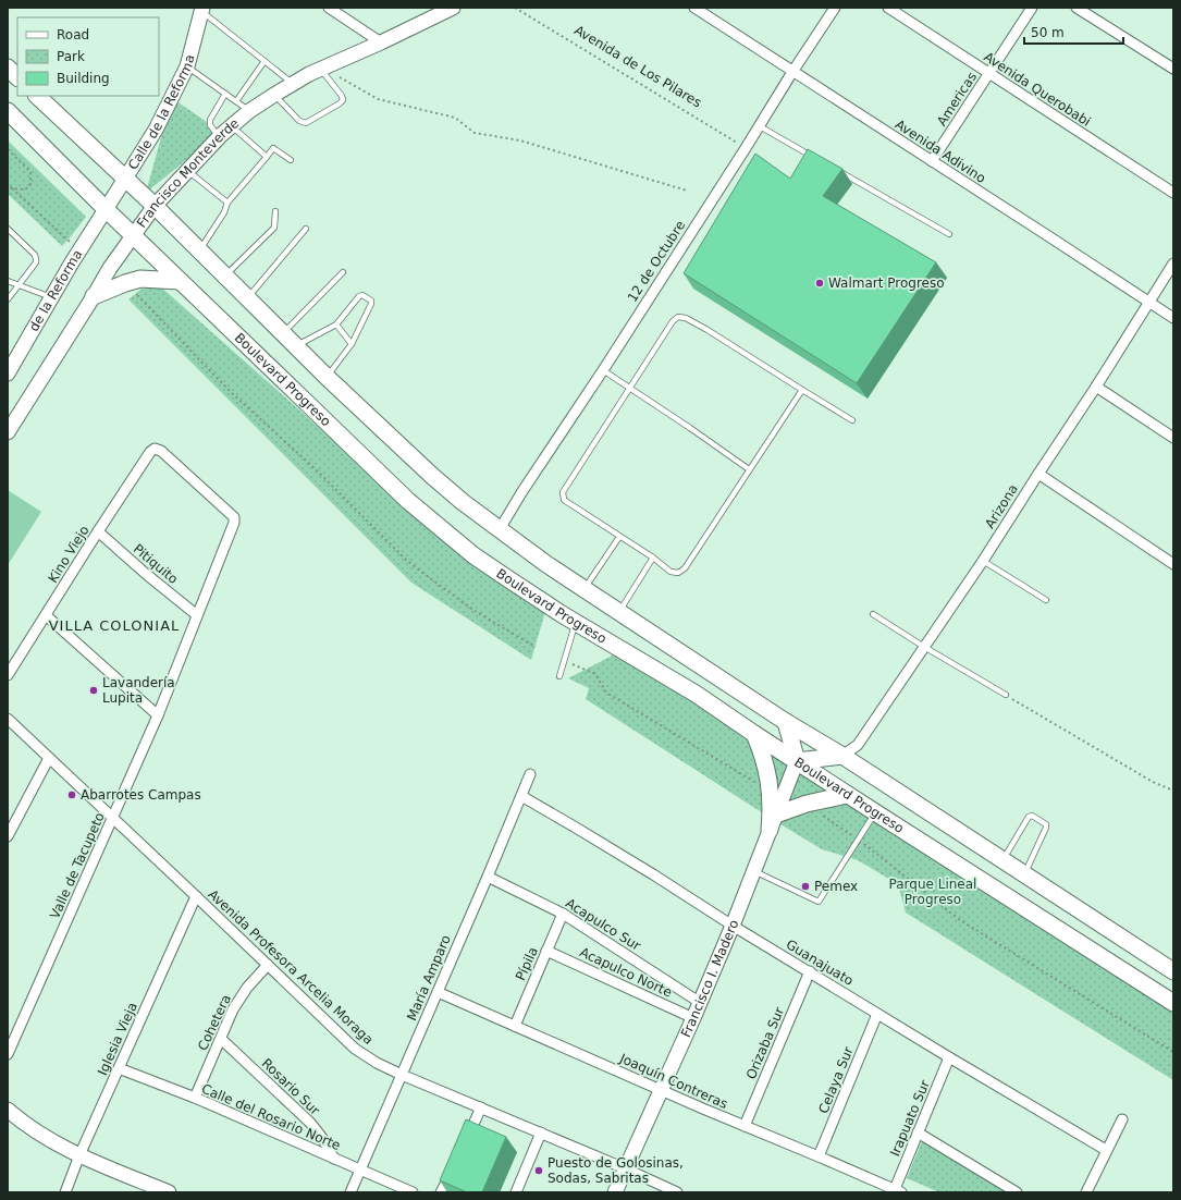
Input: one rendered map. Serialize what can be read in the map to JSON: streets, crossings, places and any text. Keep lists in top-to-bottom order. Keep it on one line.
{"streets":{"main road":["Boulevard Progreso"],"street":["Avenida Querobabi","Americas","Calle de la Reforma","Avenida Adivino","Francisco Monteverde","12 de Octubre","de la Reforma","Arizona","Kino Viejo","Pitiquito","Valle de Tacupeto","Acapulco Sur","Guanajuato","Pípila","Avenida Profesora Arcelia Moraga","Acapulco Norte","María Amparo","Francisco I. Madero","Cohetera","Iglesia Vieja","Orizaba Sur","Celaya Sur","Joaquín Contreras","Rosario Sur","Calle del Rosario Norte","Irapuato Sur"],"path":["Avenida de Los Pilares"]},"crossings":[["Avenida de Los Pilares","12 de Octubre"],["Avenida Querobabi","Americas"],["Americas","Avenida Adivino"],["Calle de la Reforma","de la Reforma"],["Calle de la Reforma","Boulevard Progreso"],["Avenida Adivino","12 de Octubre"],["Avenida Adivino","Arizona"],["Francisco Monteverde","Boulevard Progreso"],["de la Reforma","Boulevard Progreso"],["Boulevard Progreso","Francisco I. Madero"],["Kino Viejo","Pitiquito"],["Kino Viejo","Valle de Tacupeto"],["Pitiquito","Valle de Tacupeto"],["Valle de Tacupeto","Avenida Profesora Arcelia Moraga"],["Acapulco Sur","Pípila"],["Acapulco Sur","María Amparo"],["Acapulco Sur","Francisco I. Madero"],["Guanajuato","María Amparo"],["Guanajuato","Francisco I. Madero"],["Guanajuato","Orizaba Sur"],["Guanajuato","Celaya Sur"],["Guanajuato","Irapuato Sur"],["Pípila","Acapulco Norte"],["Pípila","Joaquín Contreras"],["Avenida Profesora Arcelia Moraga","María Amparo"],["Avenida Profesora Arcelia Moraga","Francisco I. Madero"],["Avenida Profesora Arcelia Moraga","Cohetera"],["Avenida Profesora Arcelia Moraga","Iglesia Vieja"],["Acapulco Norte","Francisco I. Madero"],["María Amparo","Joaquín Contreras"],["María Amparo","Calle del Rosario Norte"],["Francisco I. Madero","Joaquín Contreras"],["Cohetera","Rosario Sur"],["Cohetera","Calle del Rosario Norte"],["Iglesia Vieja","Calle del Rosario Norte"],["Orizaba Sur","Joaquín Contreras"],["Celaya Sur","Joaquín Contreras"],["Joaquín Contreras","Irapuato Sur"],["Rosario Sur","Calle del Rosario Norte"]],"districts":["VILLA COLONIAL"],"parks":["Parque Lineal Progreso"],"places":["Walmart Progreso","Lavandería Lupita","Abarrotes Campas","Pemex","Puesto de Golosinas, Sodas, Sabritas"],"legend":["Road","Park","Building"],"scale_bar":"50 m"}
